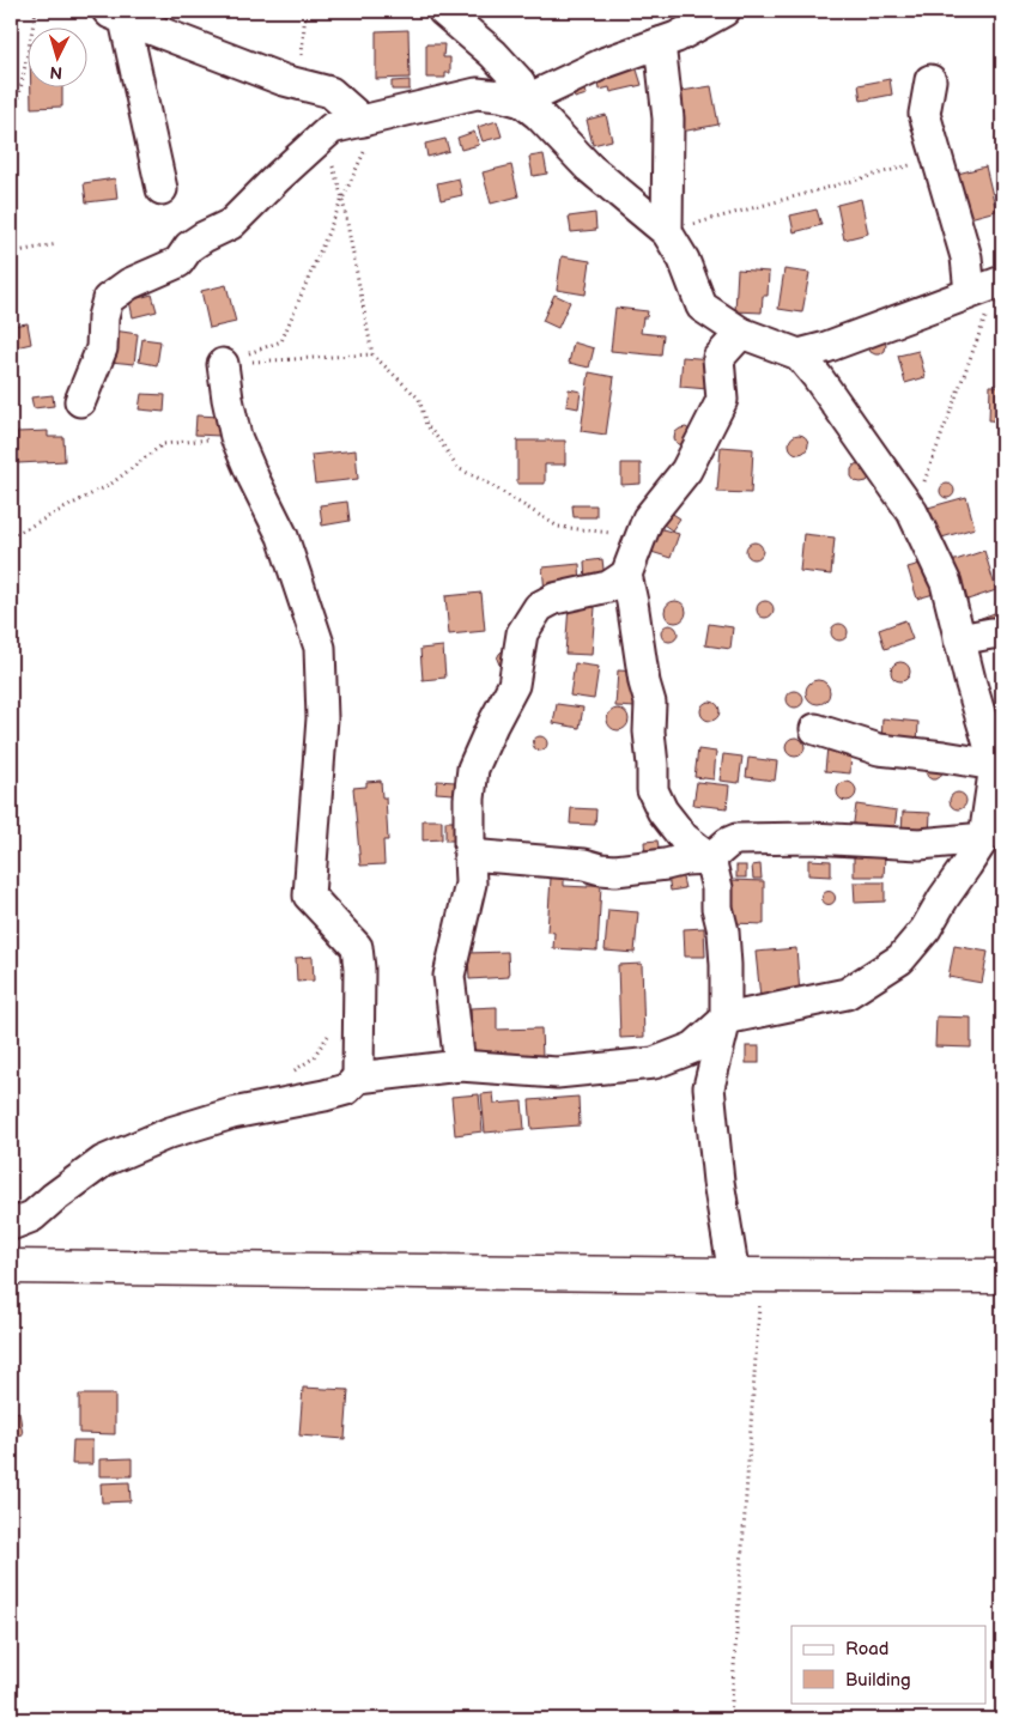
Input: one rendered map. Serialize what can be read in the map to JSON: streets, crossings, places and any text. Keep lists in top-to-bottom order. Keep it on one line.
{"legend":["Road","Building"],"north":"bottom"}
